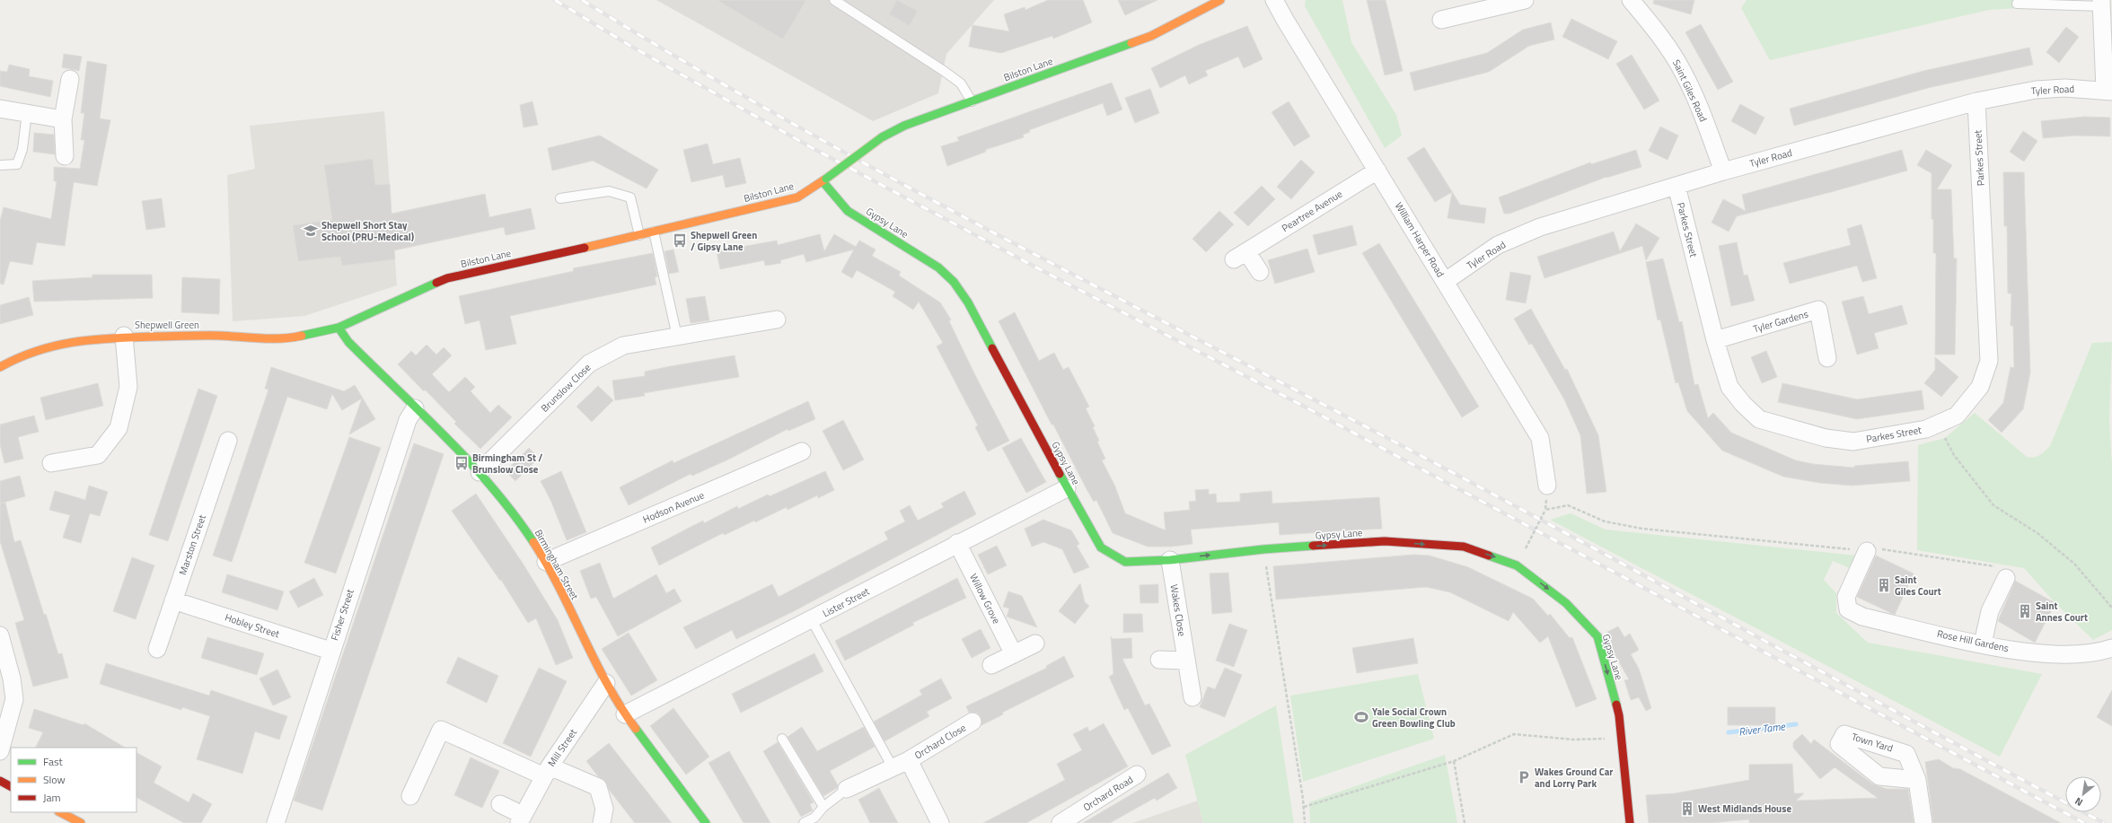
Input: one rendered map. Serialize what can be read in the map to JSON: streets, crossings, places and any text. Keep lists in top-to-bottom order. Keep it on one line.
{"streets":{"street":["Bilston Lane","Tyler Road","Saint Giles Road","Parkes Street","Peartree Avenue","Gypsy Lane","William Harper Road","Tyler Gardens","Shepwell Green","Brunslow Close","Hodson Avenue","Marston Street","Birmingham Street","Willow Grove","Lister Street","Wakes Close","Fisher Street","Hobley Street","Rose Hill Gardens","Orchard Close","Mill Street","Orchard Road"]},"crossings":[["Bilston Lane","Gypsy Lane"],["Bilston Lane","Shepwell Green"],["Bilston Lane","Birmingham Street"],["Tyler Road","Saint Giles Road"],["Tyler Road","Parkes Street"],["Tyler Road","William Harper Road"],["Parkes Street","Tyler Gardens"],["Peartree Avenue","William Harper Road"],["Gypsy Lane","Lister Street"],["Gypsy Lane","Wakes Close"],["Shepwell Green","Birmingham Street"],["Brunslow Close","Birmingham Street"],["Hodson Avenue","Birmingham Street"],["Marston Street","Hobley Street"],["Birmingham Street","Lister Street"],["Birmingham Street","Fisher Street"],["Birmingham Street","Mill Street"],["Willow Grove","Lister Street"],["Fisher Street","Hobley Street"]],"one_way":["Gypsy Lane"],"water":["River Tame"],"places":{"school or university":["Shepwell Short Stay School (PRU-Medical)"],"bus stop":["Shepwell Green / Gipsy Lane","Birmingham St / Brunslow Close"],"building":["Saint Giles Court","Saint Annes Court","West Midlands House"],"sports":["Yale Social Crown Green Bowling Club"],"parking":["Wakes Ground Car and Lorry Park"]},"legend":["Fast","Slow","Jam"],"north":"bottom left"}
